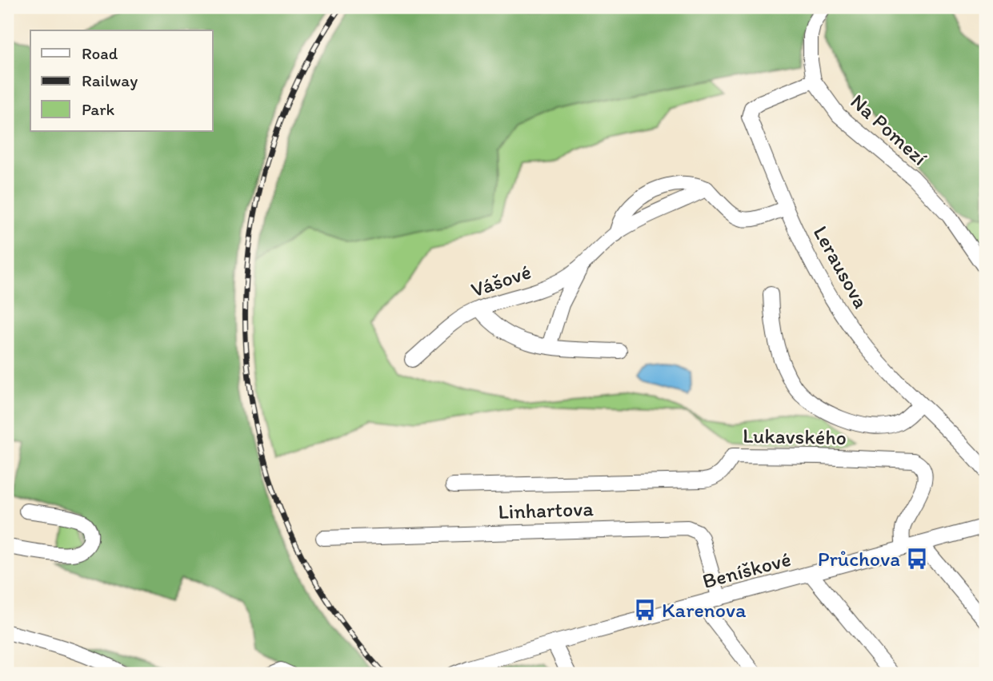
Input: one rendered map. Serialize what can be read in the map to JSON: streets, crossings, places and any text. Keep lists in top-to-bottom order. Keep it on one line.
{"streets":{"street":["Na Pomezí","Lerausova","Vášové","Lukavského","Linhartova","Beníškové"]},"crossings":[["Na Pomezí","Lerausova"],["Lukavského","Beníškové"],["Linhartova","Beníškové"]],"places":{"bus stop":["Průchova","Karenova"]},"legend":["Road","Railway","Park"]}
